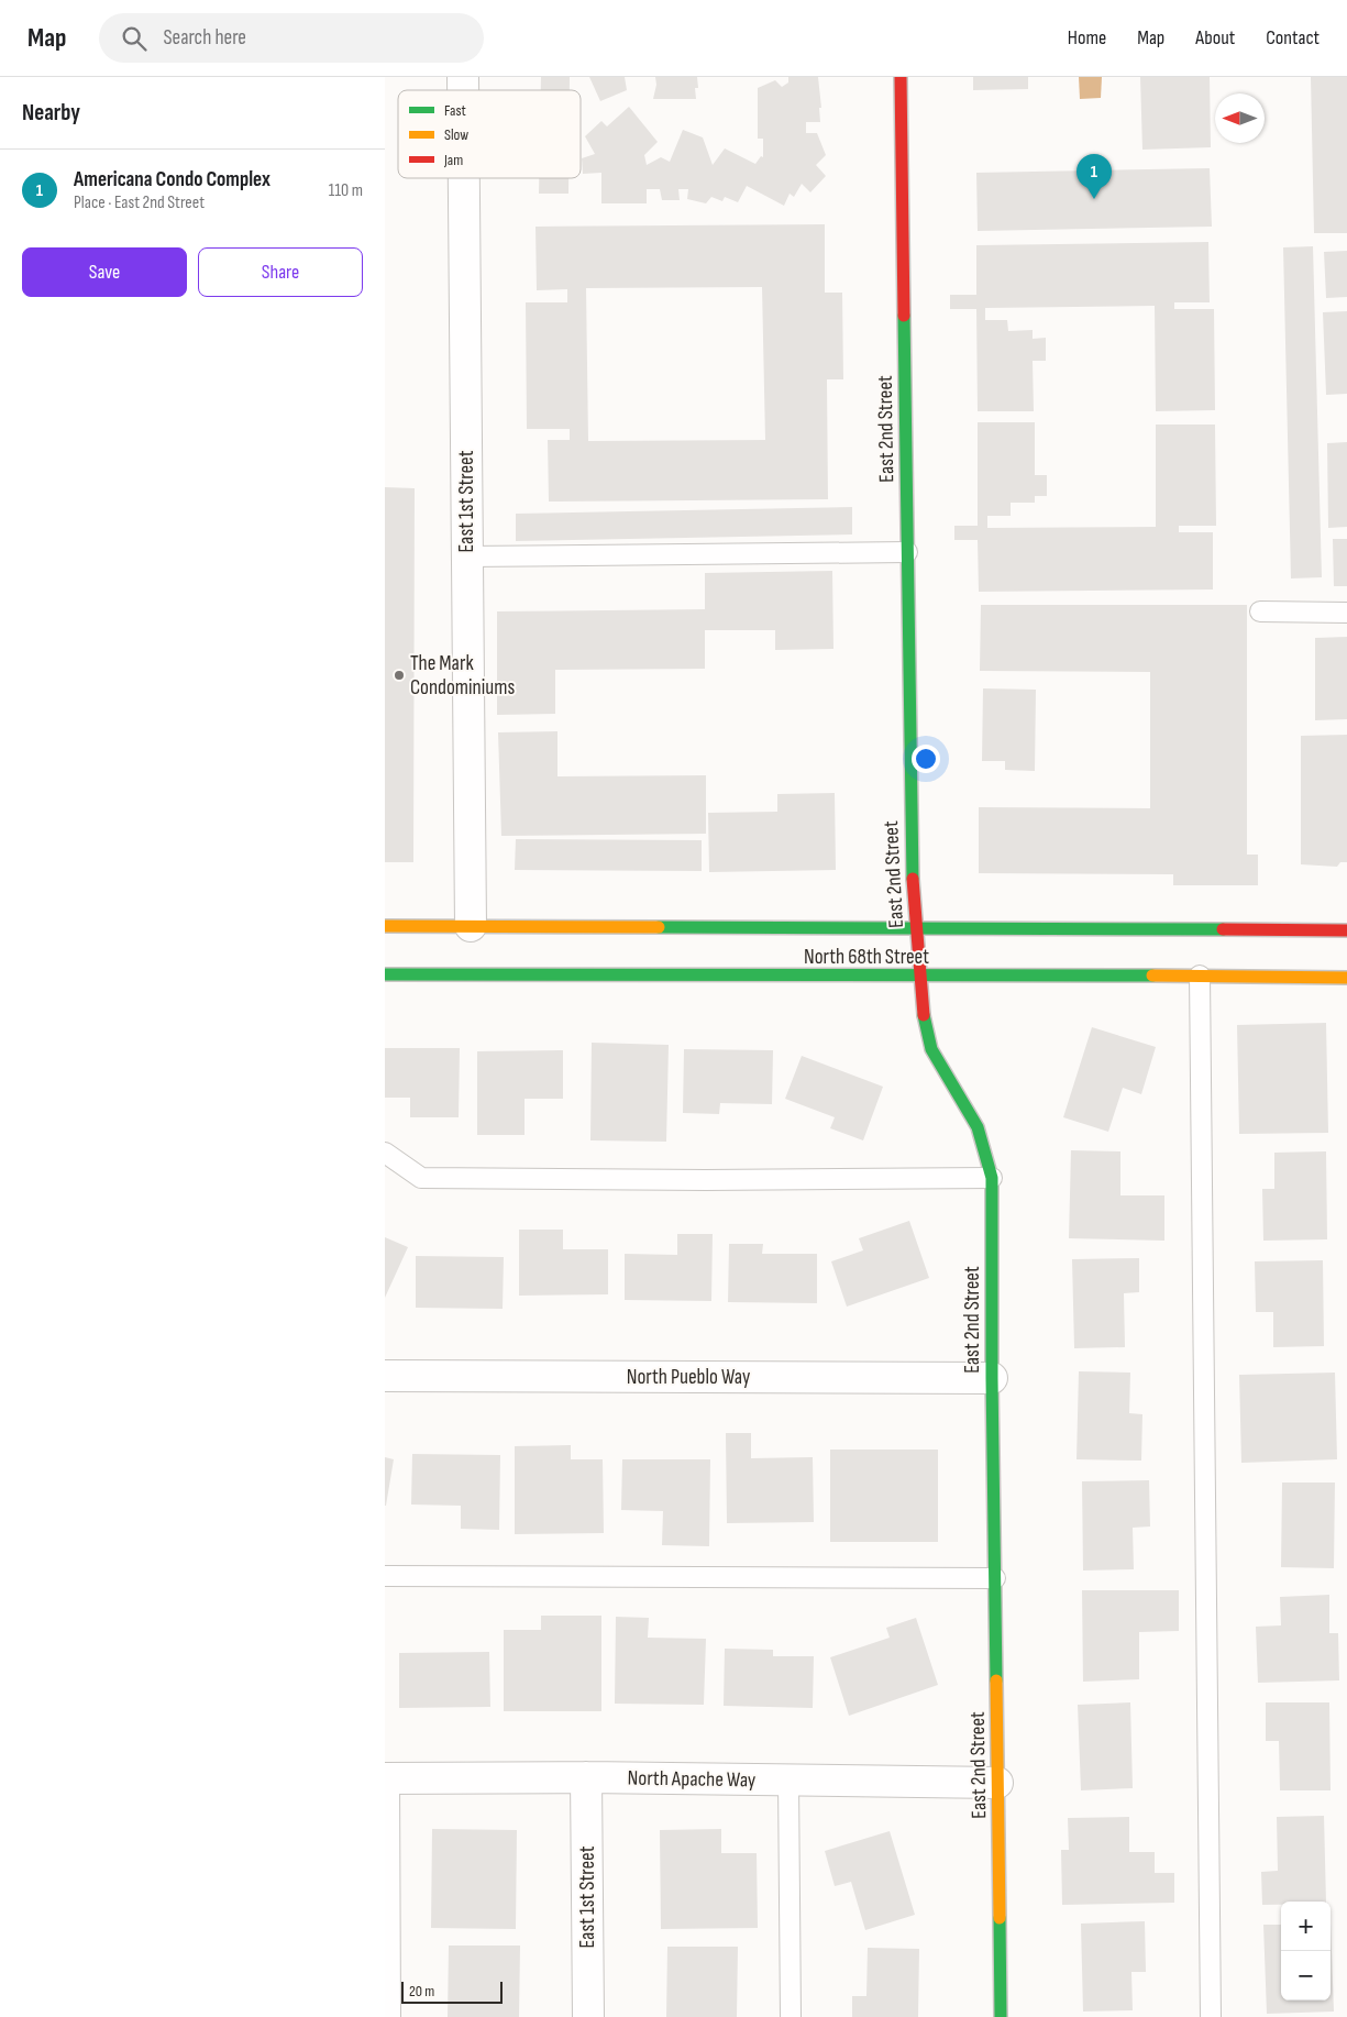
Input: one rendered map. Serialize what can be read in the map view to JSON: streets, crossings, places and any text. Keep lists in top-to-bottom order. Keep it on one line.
{"streets":{"street":["East 2nd Street","East 1st Street","North 68th Street","North Pueblo Way","North Apache Way"]},"crossings":[["East 2nd Street","North 68th Street"],["East 2nd Street","North Pueblo Way"],["East 2nd Street","North Apache Way"],["East 1st Street","North 68th Street"],["East 1st Street","North Apache Way"]],"places":["The Mark Condominiums"],"legend":["Fast","Slow","Jam"],"scale_bar":"20 m","north":"left","page":{"header":"Map","search":"Search here","nav":["Home","Map","About","Contact"],"heading":"Nearby","list":[{"mark":"1","name":"Americana Condo Complex","note":"Place · East 2nd Street","value":"110 m"}],"pins":"1","buttons":["Save","Share"],"map_buttons":["+","−"],"scale":"20 m"}}
